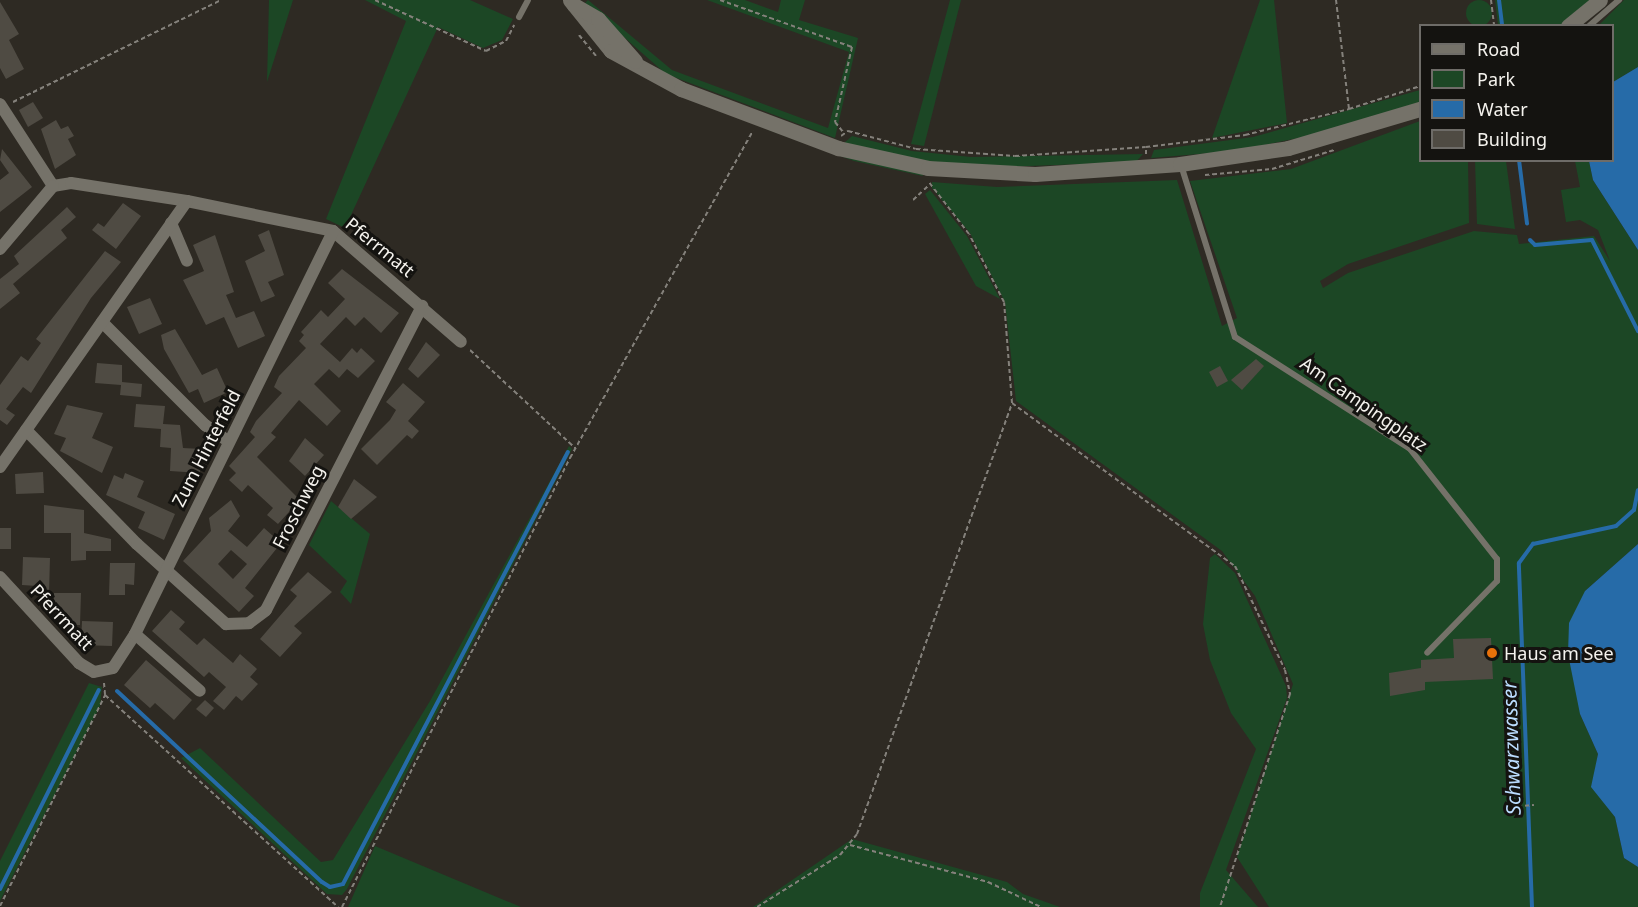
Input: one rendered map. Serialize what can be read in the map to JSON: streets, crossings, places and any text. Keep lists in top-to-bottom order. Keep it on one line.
{"streets":{"street":["Pferrmatt","Zum Hinterfeld","Froschweg"],"lane":["Am Campingplatz"]},"crossings":[["Pferrmatt","Zum Hinterfeld"],["Pferrmatt","Froschweg"],["Zum Hinterfeld","Froschweg"]],"water":["Schwarzwasser"],"places":["Haus am See"],"legend":["Road","Park","Water","Building"]}
